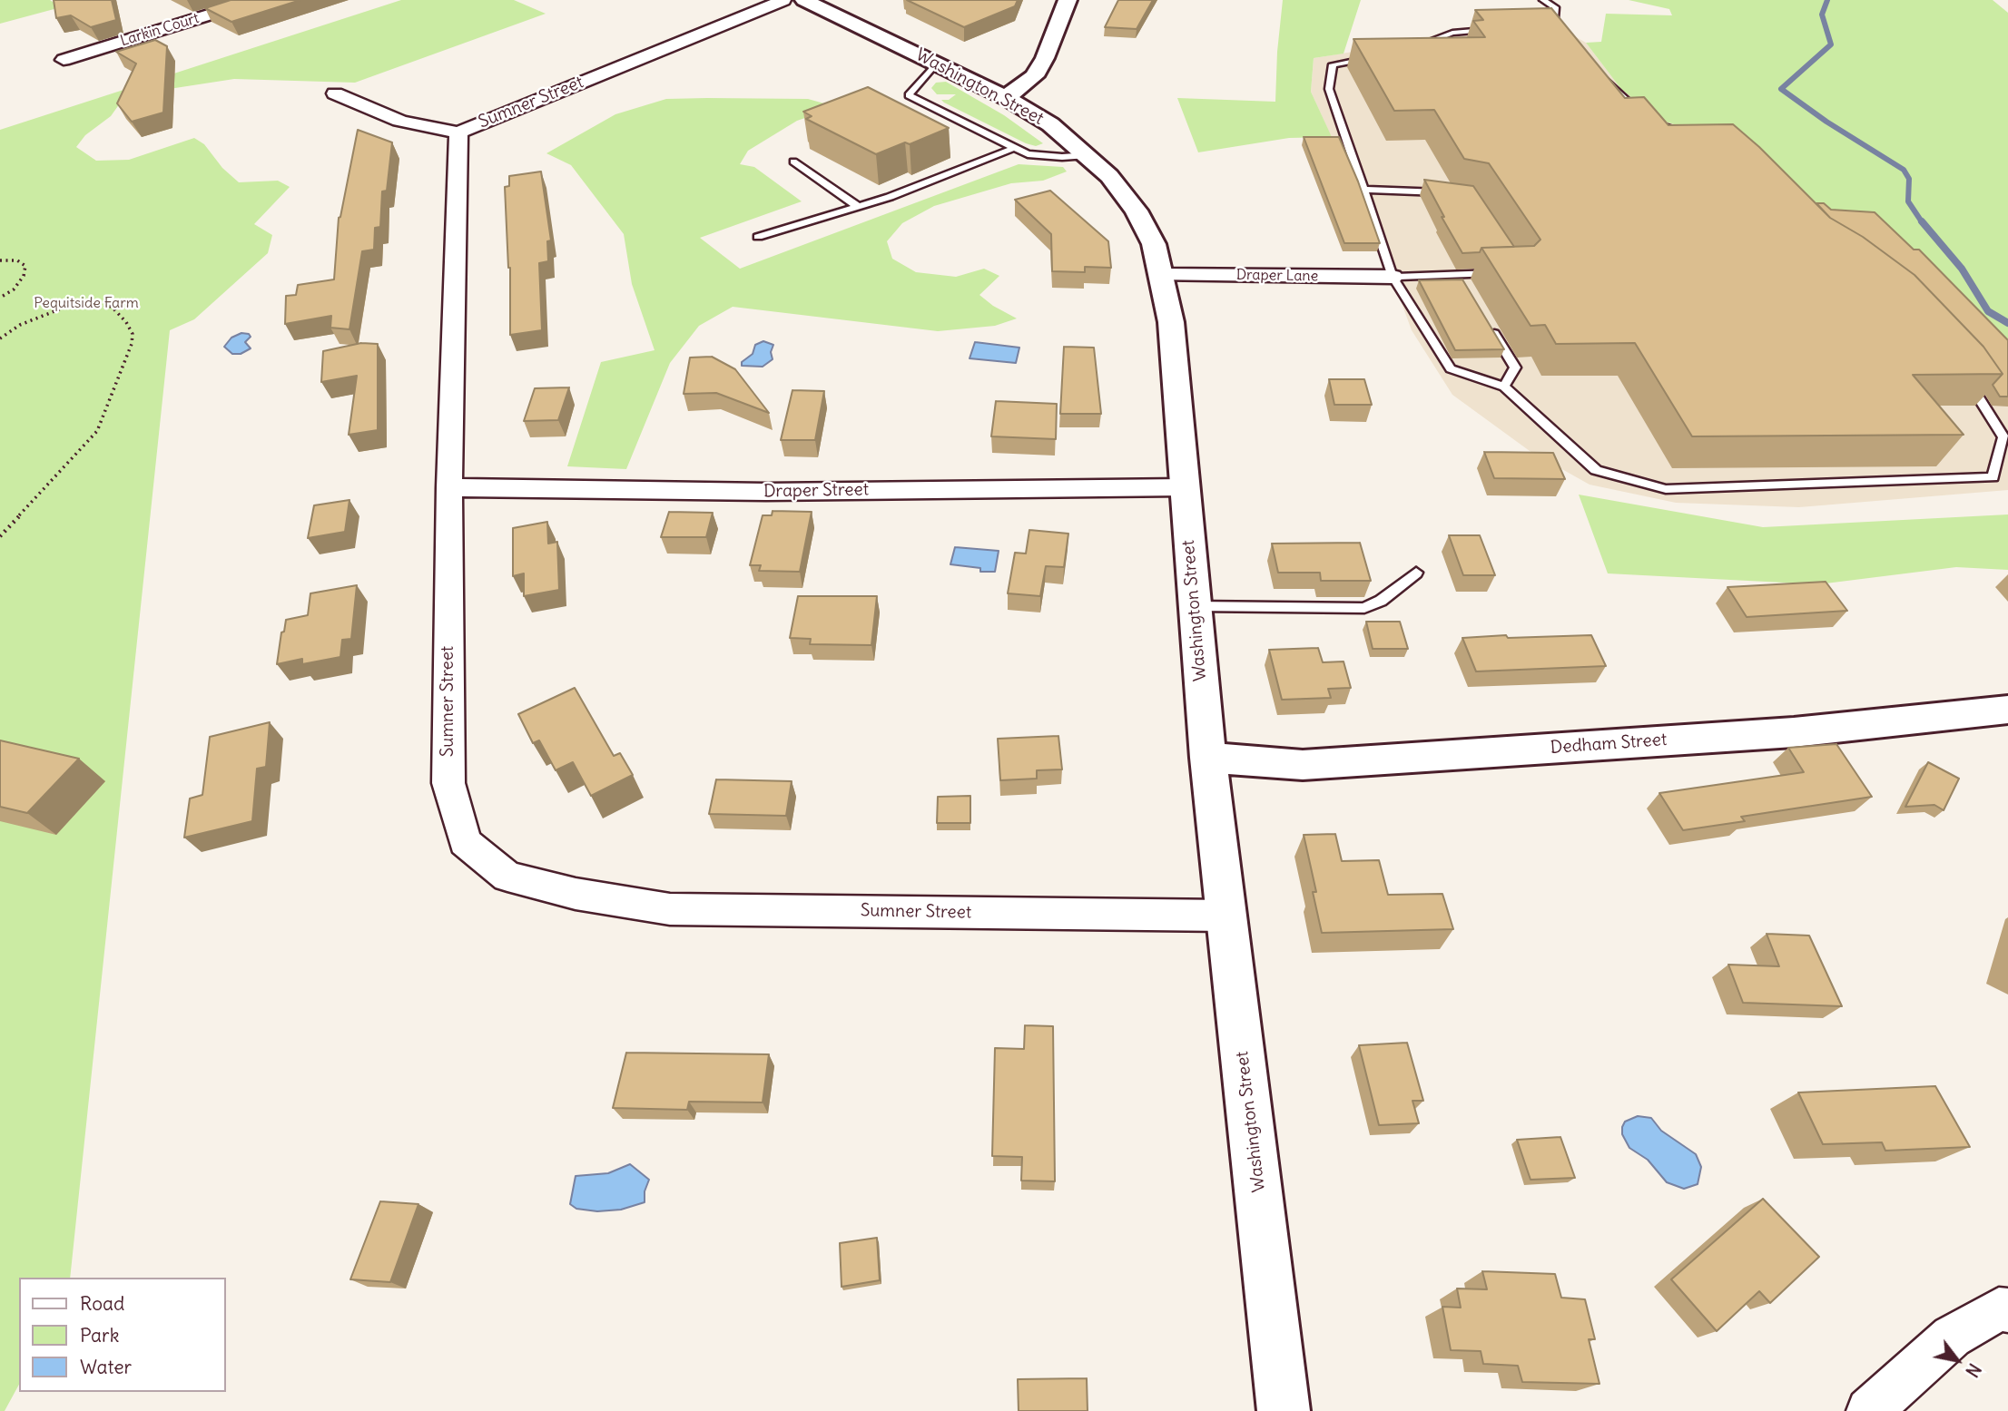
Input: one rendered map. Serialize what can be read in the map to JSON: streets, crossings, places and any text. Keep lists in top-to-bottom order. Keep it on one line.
{"streets":{"main road":["Washington Street","Dedham Street"],"street":["Larkin Court","Sumner Street","Draper Lane","Draper Street"]},"crossings":[["Washington Street","Sumner Street"],["Washington Street","Draper Lane"],["Washington Street","Draper Street"],["Washington Street","Dedham Street"],["Sumner Street","Draper Street"]],"parks":["Pequitside Farm"],"legend":["Road","Park","Water"],"north":"bottom right"}
